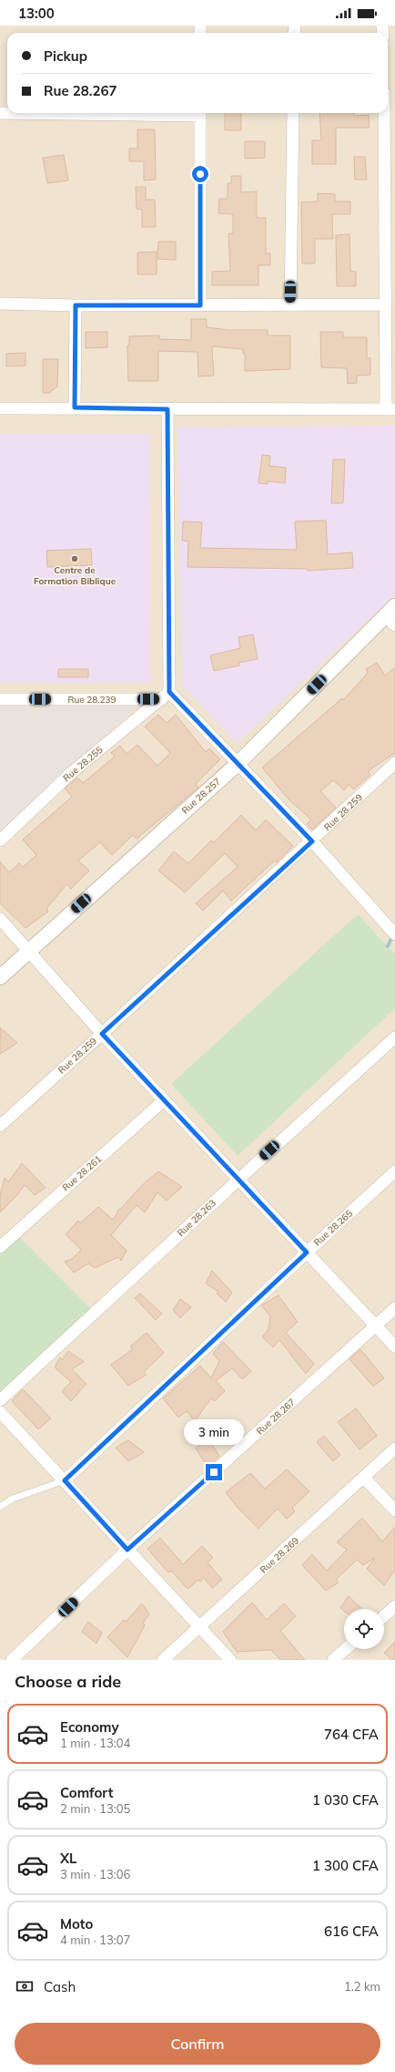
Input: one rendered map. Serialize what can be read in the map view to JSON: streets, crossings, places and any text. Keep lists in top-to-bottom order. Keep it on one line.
{"streets":{"street":["Rue 28.239","Rue 28.255","Rue 28.257","Rue 28.259","Rue 28.261","Rue 28.263","Rue 28.265","Rue 28.267","Rue 28.269"]},"crossings":[["Rue 28.239","Rue 28.255"]],"places":["Centre de Formation Biblique"],"page":{"status":"13:00","banner":["Pickup","Rue 28.267"],"bubble":"3 min","heading":"Choose a ride","list":[{"name":"Economy","note":"1 min · 13:04","value":"764 CFA"},{"name":"Comfort","note":"2 min · 13:05","value":"1 030 CFA"},{"name":"XL","note":"3 min · 13:06","value":"1 300 CFA"},{"name":"Moto","note":"4 min · 13:07","value":"616 CFA"}],"pay":["Cash","1.2 km"],"buttons":"Confirm"}}
